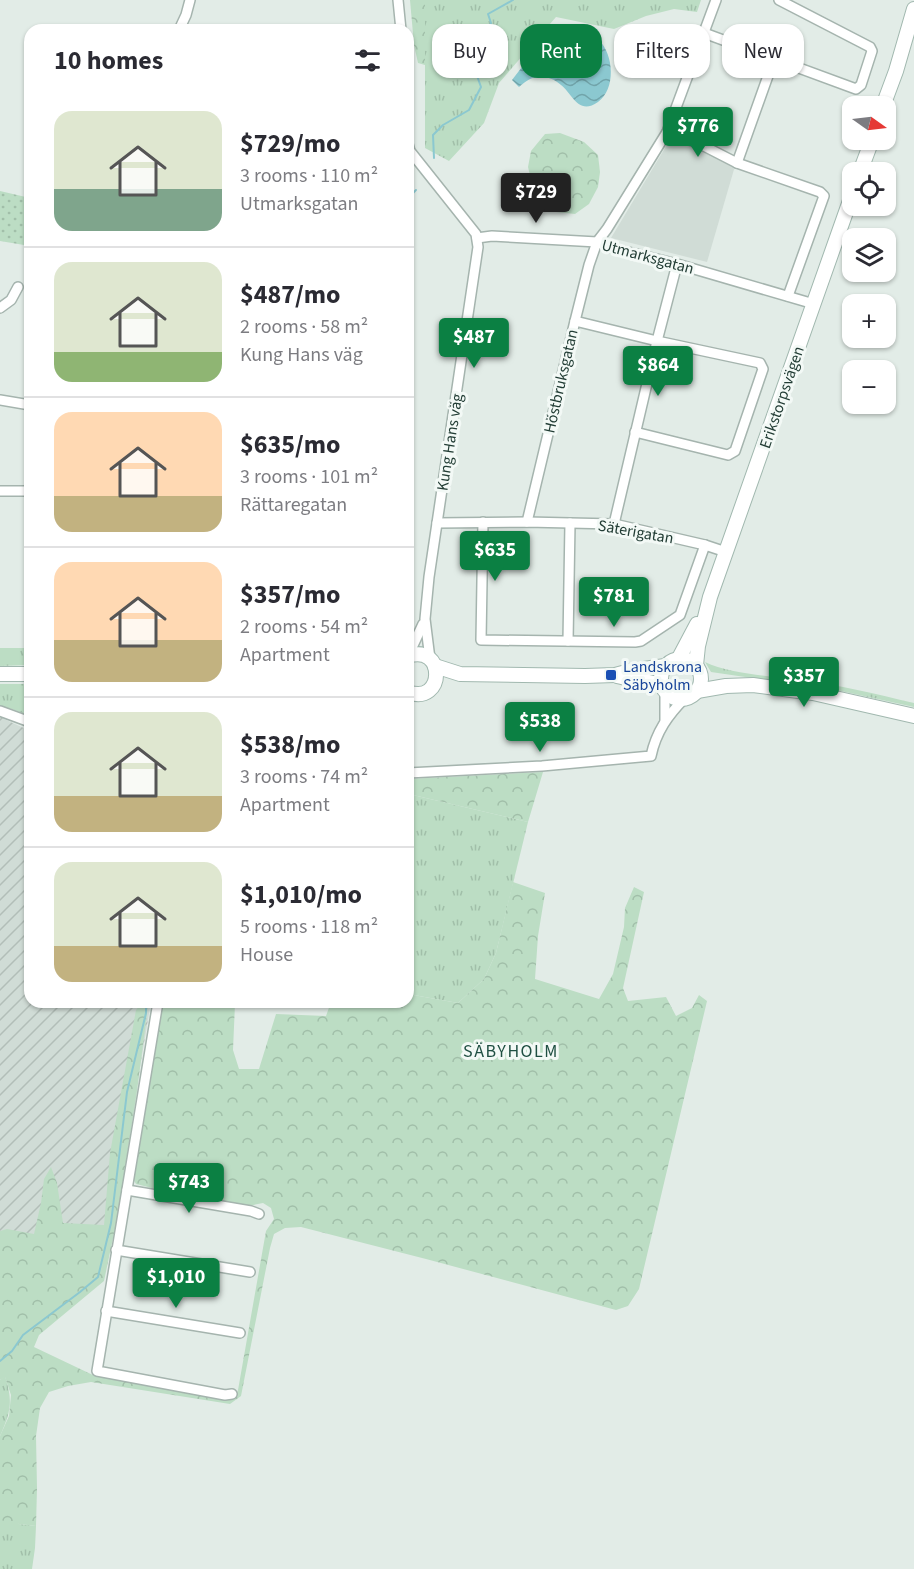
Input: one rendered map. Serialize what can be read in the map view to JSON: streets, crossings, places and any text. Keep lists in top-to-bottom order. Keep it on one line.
{"streets":{"main road":["Erikstorpsvägen"],"street":["Utmarksgatan","Höstbruksgatan","Kung Hans väg","Säterigatan"]},"crossings":[["Utmarksgatan","Höstbruksgatan"],["Utmarksgatan","Erikstorpsvägen"],["Utmarksgatan","Kung Hans väg"],["Höstbruksgatan","Säterigatan"],["Erikstorpsvägen","Säterigatan"],["Kung Hans väg","Säterigatan"]],"districts":["SÄBYHOLM"],"places":{"transit":["Landskrona Säbyholm"]},"north":"right","page":{"chip":["Buy","Rent","Filters","New"],"heading":"10 homes","map_buttons":["+","−"],"list":[{"name":"$729/mo","note":"3 rooms · 110 m² · Utmarksgatan"},{"name":"$487/mo","note":"2 rooms · 58 m² · Kung Hans väg"},{"name":"$635/mo","note":"3 rooms · 101 m² · Rättaregatan"},{"name":"$357/mo","note":"2 rooms · 54 m² · Apartment"},{"name":"$538/mo","note":"3 rooms · 74 m² · Apartment"},{"name":"$1,010/mo","note":"5 rooms · 118 m² · House"}],"price":["$776","$729","$487","$864","$635","$781","$357","$538","$743","$1,010"]}}
